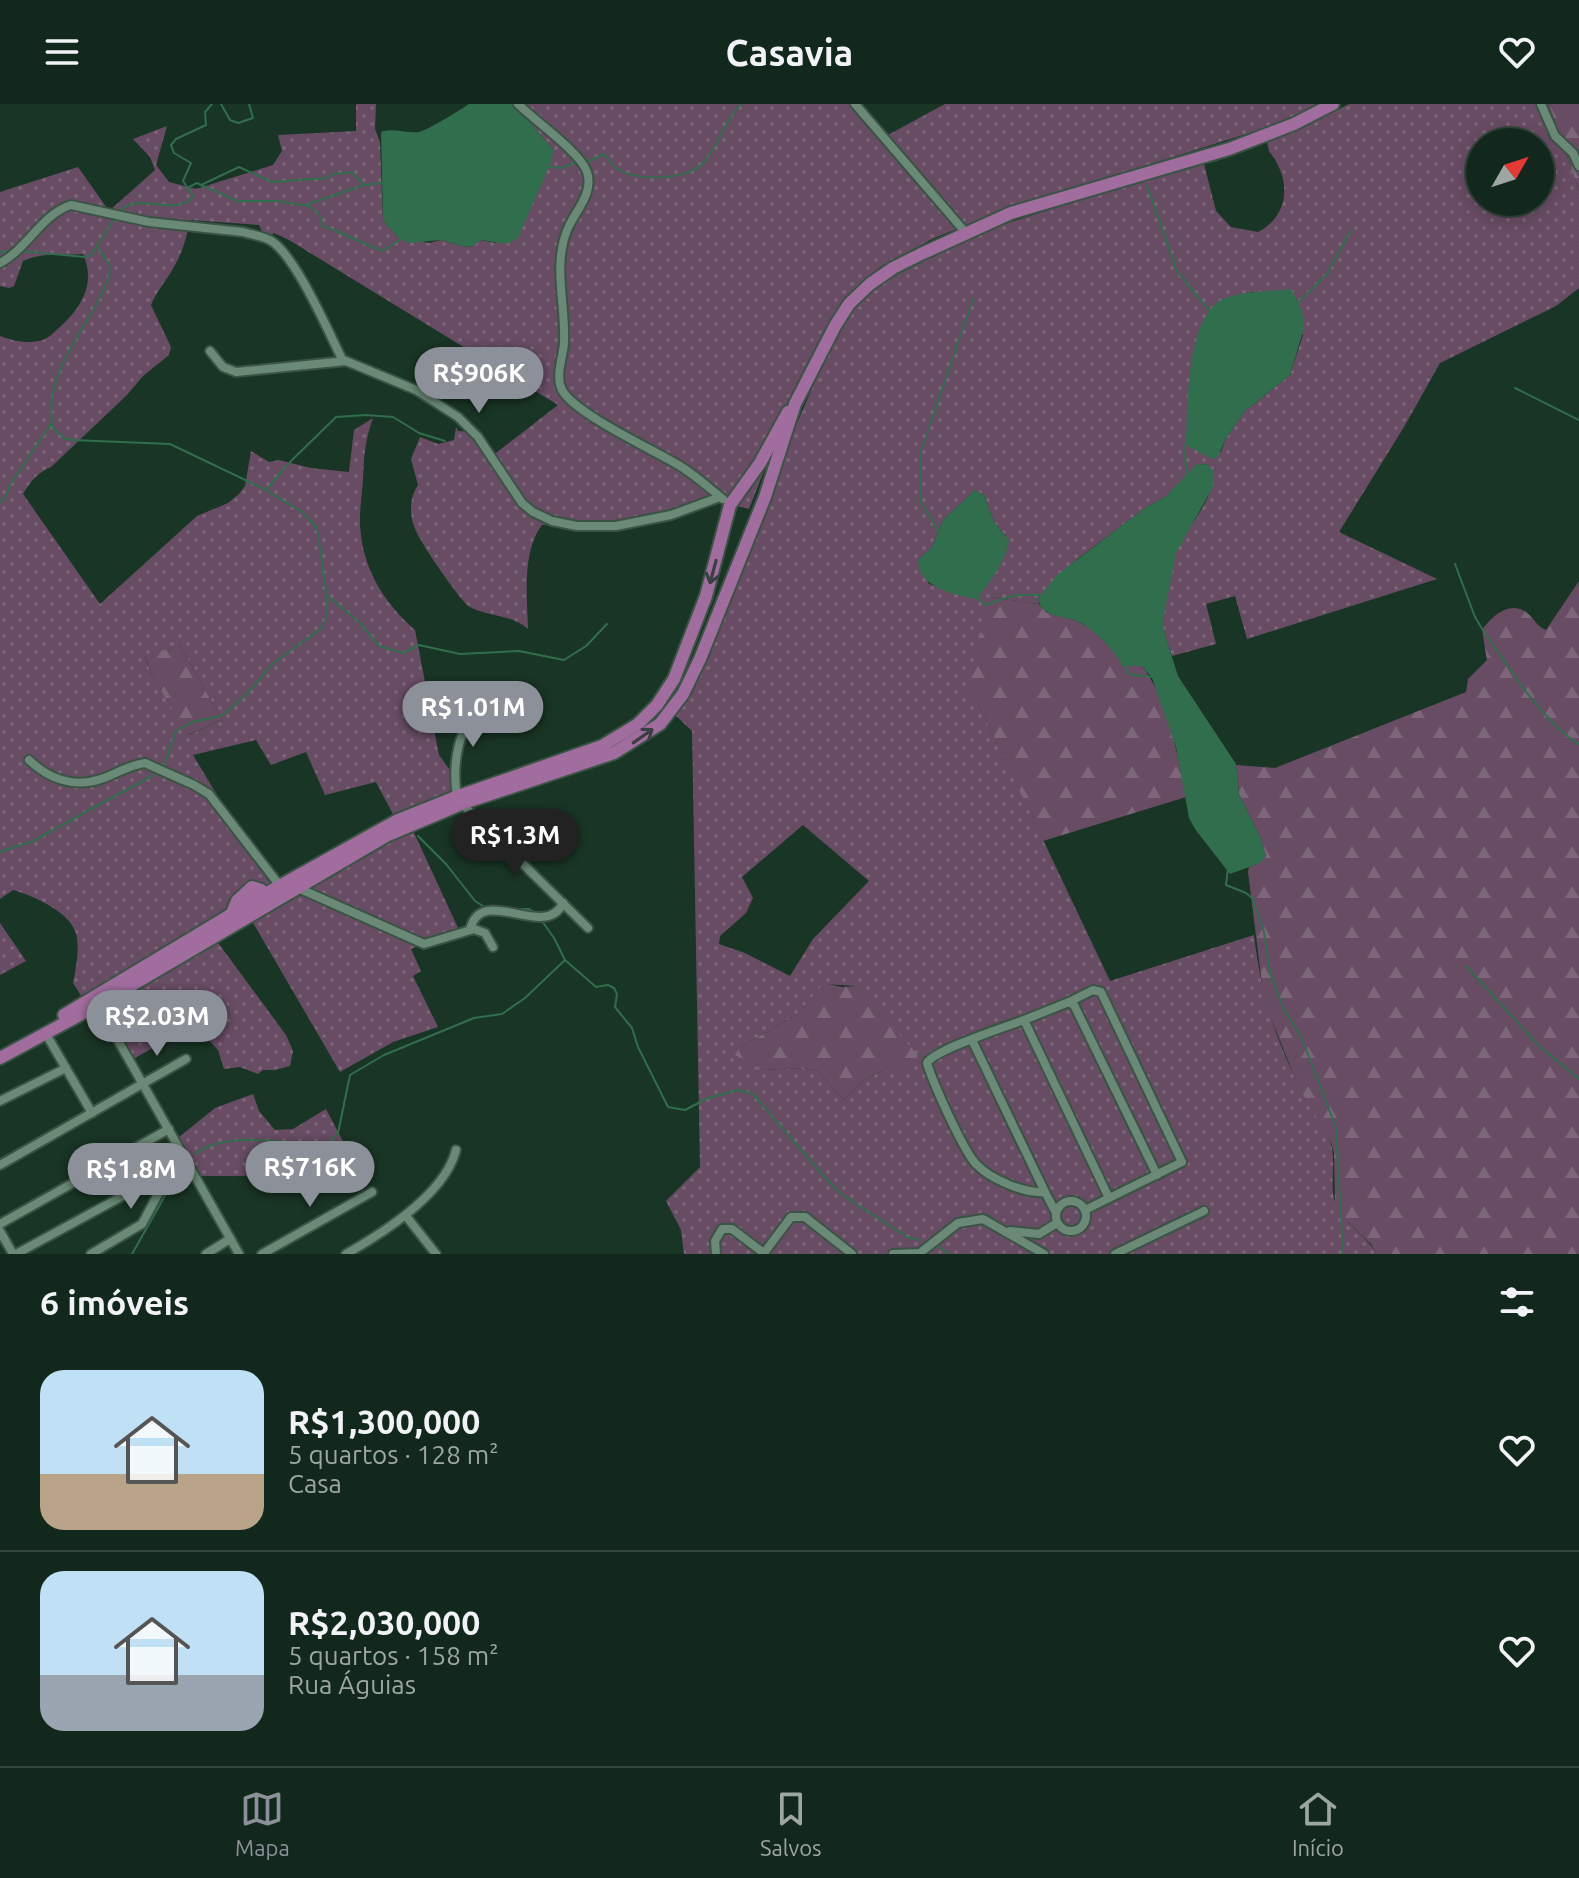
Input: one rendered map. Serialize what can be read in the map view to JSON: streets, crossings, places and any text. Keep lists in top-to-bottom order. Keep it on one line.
{"north":"top right","page":{"header":"Casavia","price":["R$906K","R$1.01M","R$1.3M","R$2.03M","R$716K","R$1.8M"],"heading":"6 imóveis","list":[{"name":"R$1,300,000","note":"5 quartos · 128 m² · Casa"},{"name":"R$2,030,000","note":"5 quartos · 158 m² · Rua Águias"}],"tabs":["Mapa","Salvos","Início"]}}
